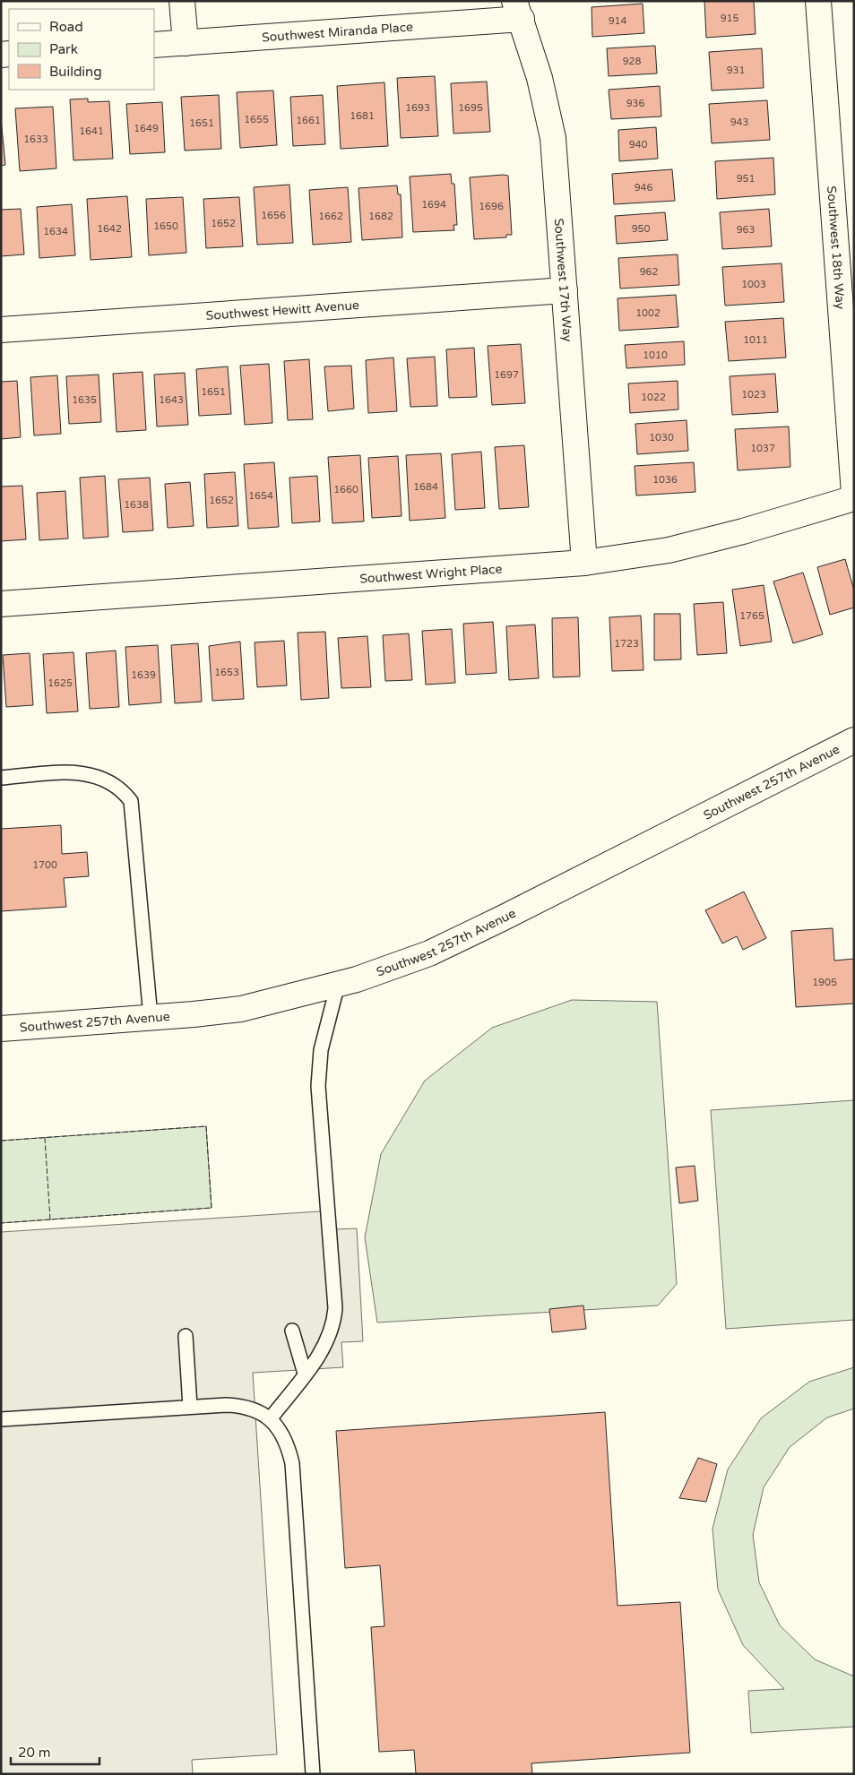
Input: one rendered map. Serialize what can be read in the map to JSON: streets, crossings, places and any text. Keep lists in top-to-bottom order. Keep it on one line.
{"streets":{"street":["Southwest Miranda Place","Southwest 18th Way","Southwest 17th Way","Southwest Hewitt Avenue","Southwest Wright Place","Southwest 257th Avenue"]},"crossings":[["Southwest Miranda Place","Southwest 17th Way"],["Southwest 17th Way","Southwest Hewitt Avenue"],["Southwest 17th Way","Southwest Wright Place"]],"house_numbers":["915","914","928","931","936","1693","1695","1681","1655","1661","943","1651","1649","1641","1633","940","951","946","1694","1696","1656","1662","1682","1652","1650","1642","950","963","1634","962","1003","1002","1011","1010","1697","1651","1023","1022","1635","1643","1030","1037","1036","1684","1660","1654","1652","1638","1765","1723","1653","1639","1625","1700","1905"],"legend":["Road","Park","Building"],"scale_bar":"20 m"}
